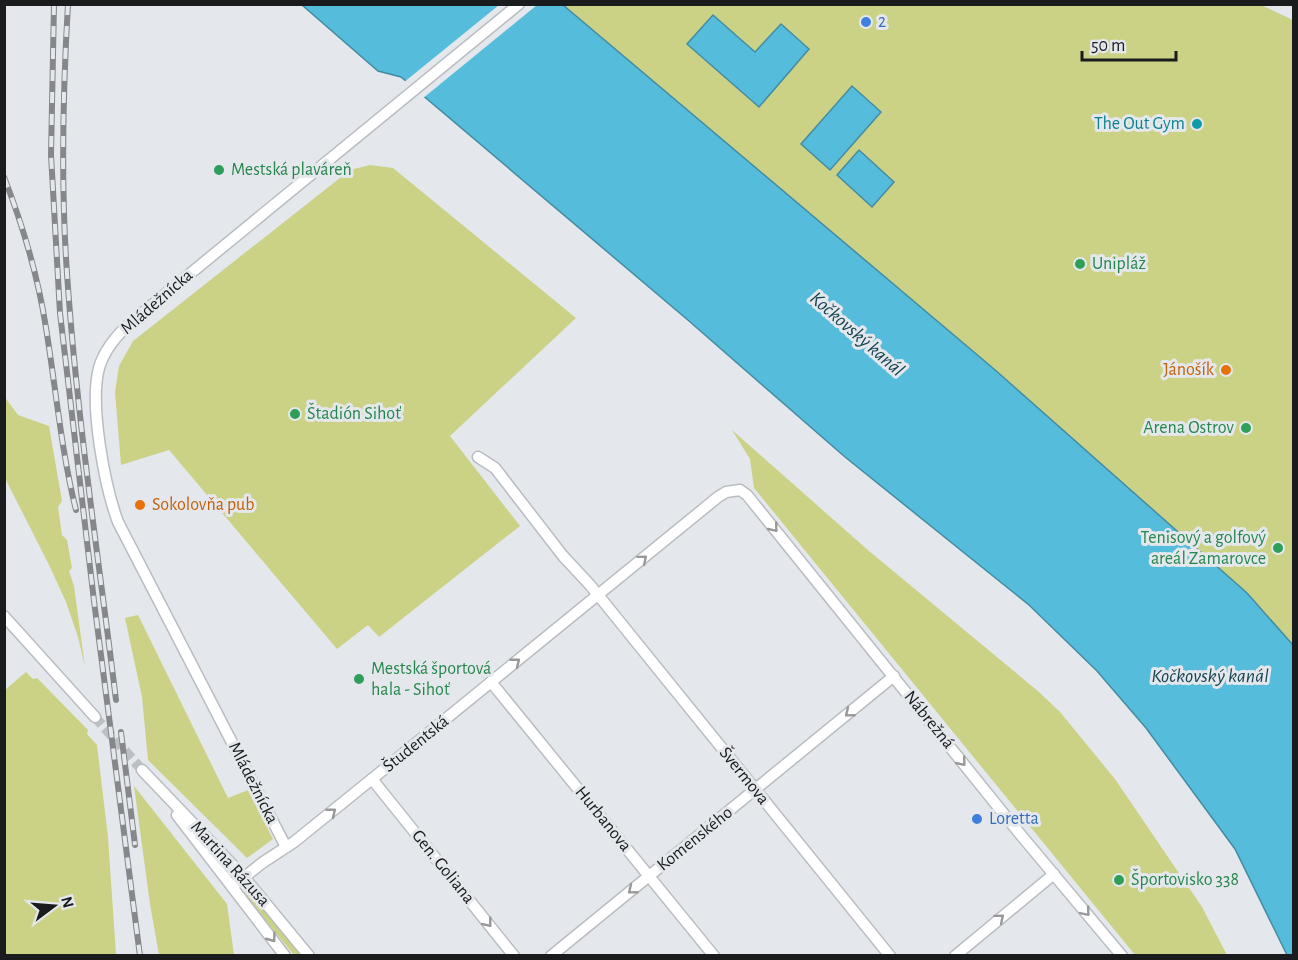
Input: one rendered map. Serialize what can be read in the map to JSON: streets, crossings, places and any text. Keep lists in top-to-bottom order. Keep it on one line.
{"streets":{"street":["Mládežnícka","Nábrežná","Študentská","Švermova","Hurbanova","Komenského","Martina Rázusa","Gen. Goliana"]},"crossings":[["Mládežnícka","Študentská"],["Nábrežná","Študentská"],["Nábrežná","Komenského"],["Študentská","Švermova"],["Študentská","Hurbanova"],["Študentská","Martina Rázusa"],["Študentská","Gen. Goliana"],["Švermova","Komenského"],["Hurbanova","Komenského"]],"one_way":["Nábrežná","Študentská","Komenského","Gen. Goliana"],"water":["Kočkovský kanál"],"places":["2","The Out Gym","Mestská plaváreň","Unipláž","Jánošík","Štadión Sihoť","Arena Ostrov","Sokolovňa pub","Tenisový a golfový areál Zamarovce","Mestská športová hala - Sihoť","Loretta","Športovisko 338"],"scale_bar":"50 m","north":"right"}
